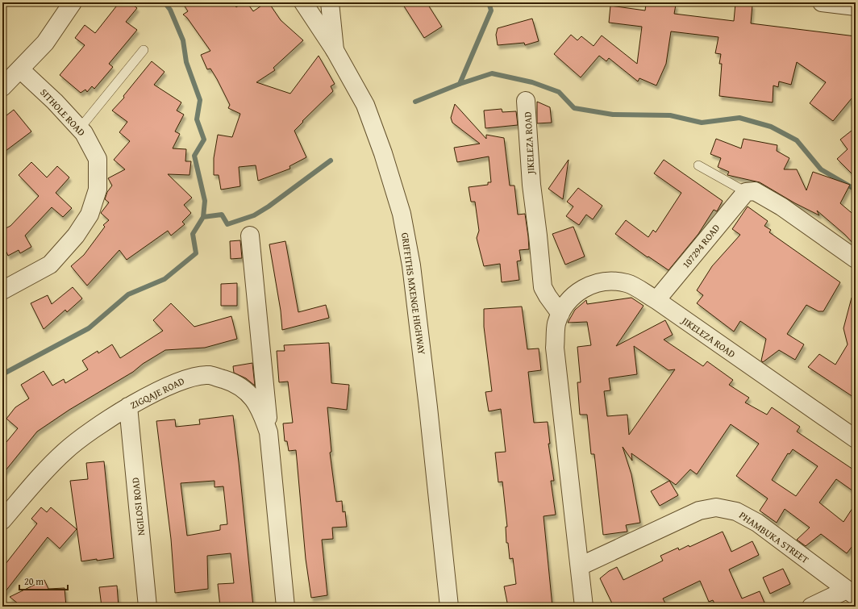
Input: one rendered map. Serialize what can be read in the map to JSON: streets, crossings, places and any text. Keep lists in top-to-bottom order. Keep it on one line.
{"streets":{"street":["SITHOLE ROAD","JIKELEZA ROAD","107294 ROAD","GRIFFITHS MXENGE HIGHWAY","ZIGQAJE ROAD","NGILOSI ROAD","PHAMBUKA STREET"]},"crossings":[["JIKELEZA ROAD","107294 ROAD"],["JIKELEZA ROAD","PHAMBUKA STREET"],["ZIGQAJE ROAD","NGILOSI ROAD"]],"scale_bar":"20 m"}
